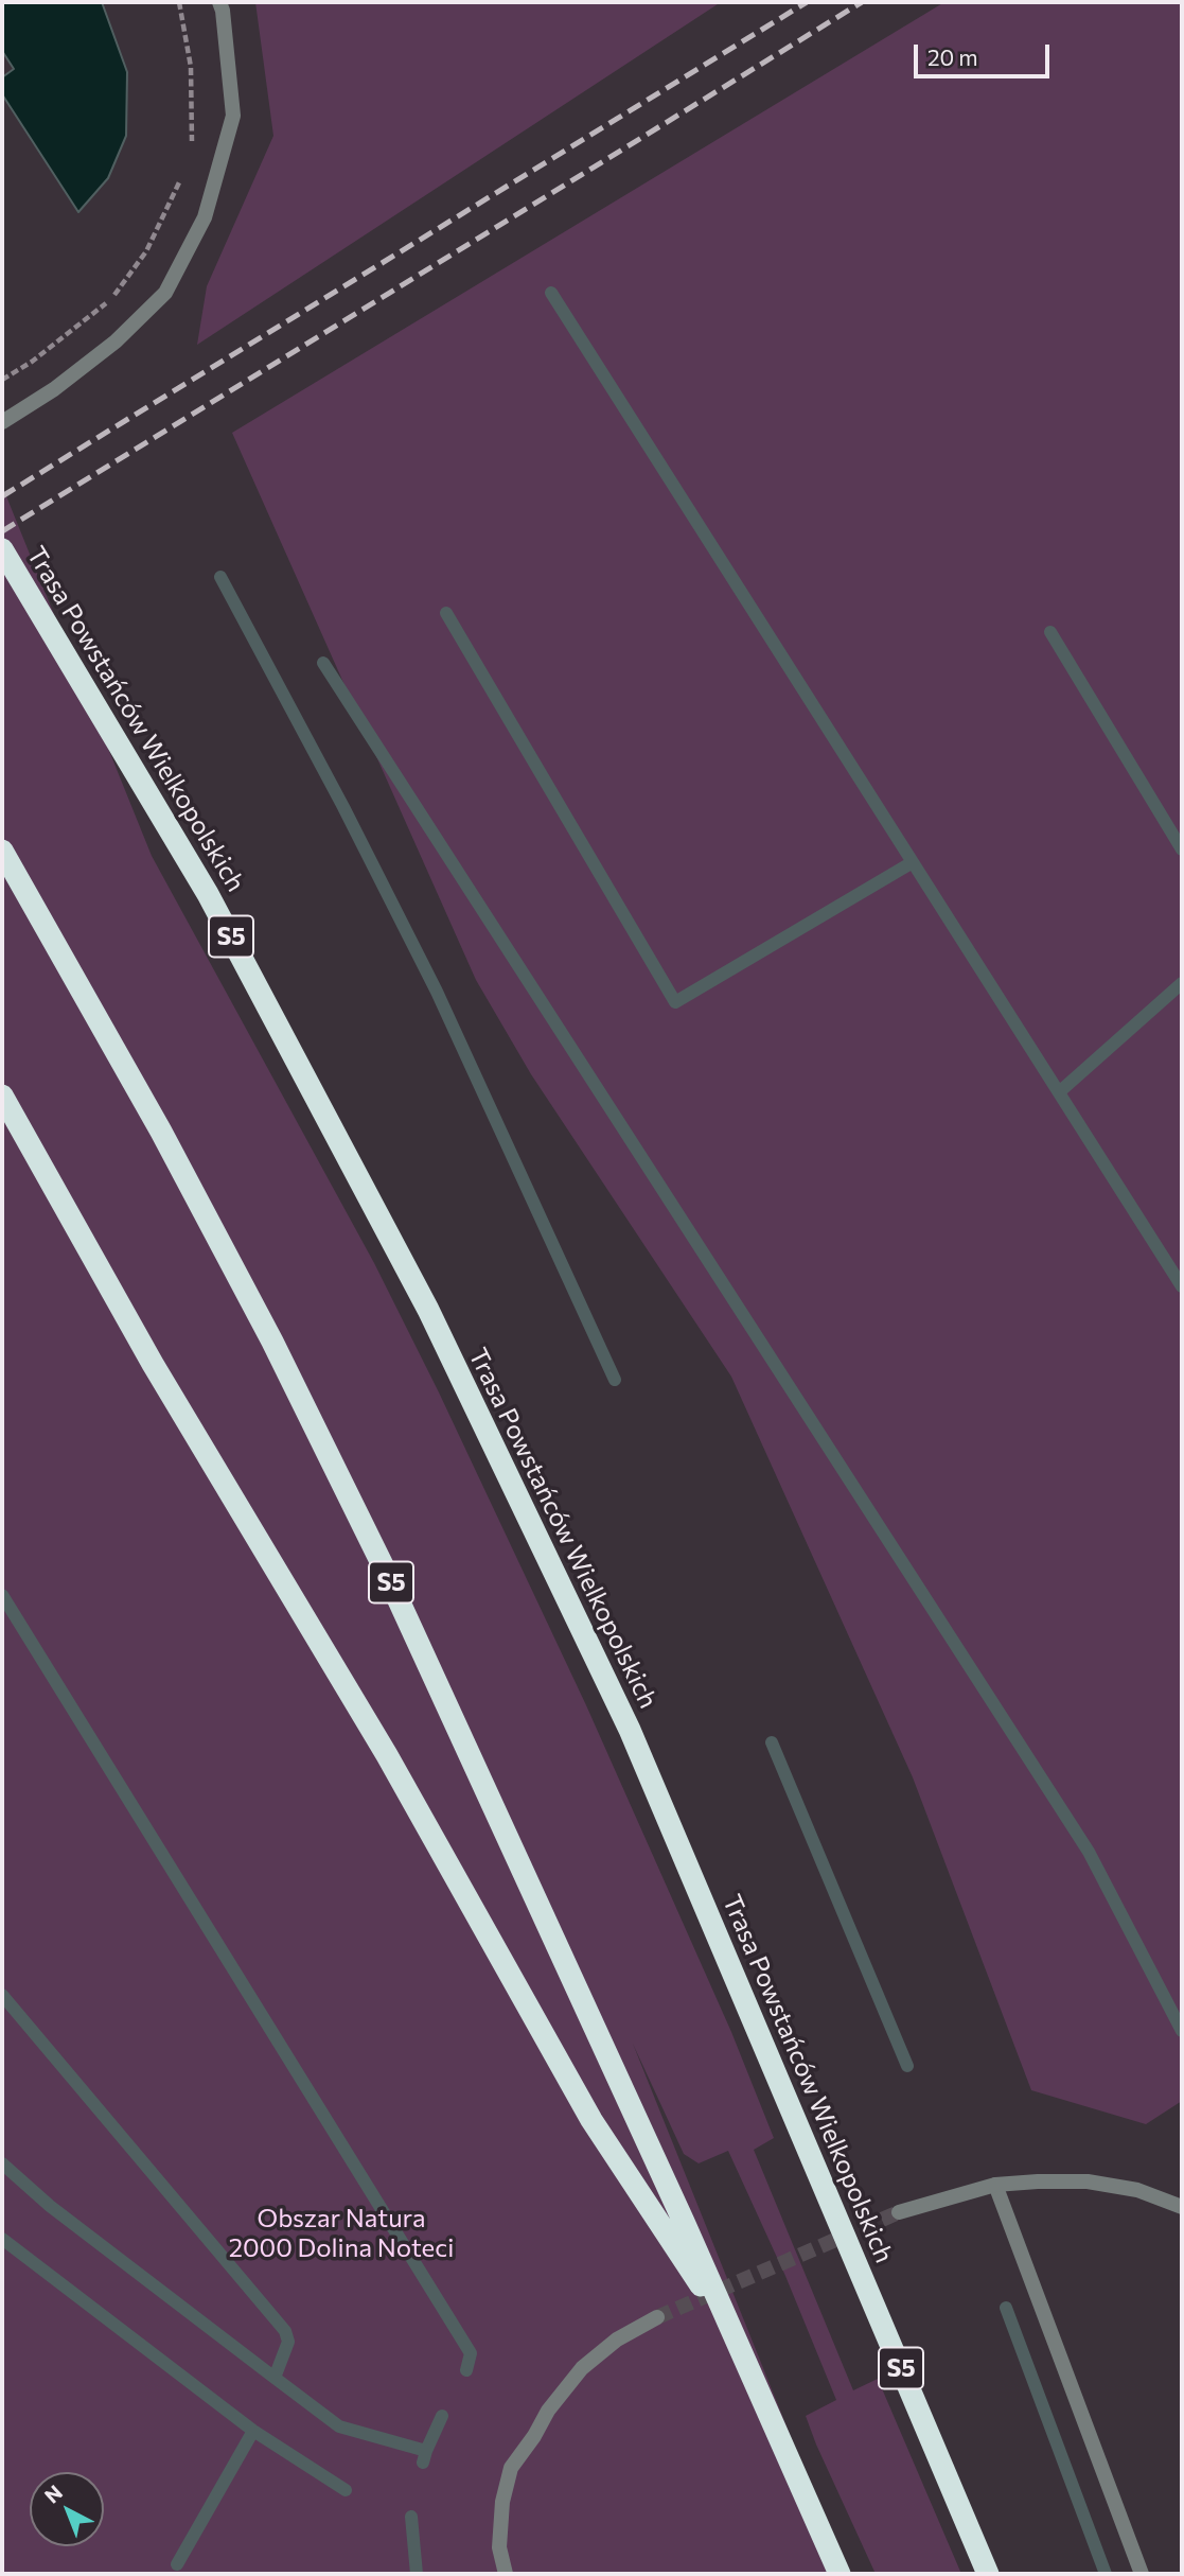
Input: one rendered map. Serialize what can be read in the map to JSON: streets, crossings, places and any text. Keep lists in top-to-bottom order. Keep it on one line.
{"streets":{"highway":["Trasa Powstańców Wielkopolskich","S5"]},"parks":["Obszar Natura 2000 Dolina Noteci"],"scale_bar":"20 m","north":"top left"}
